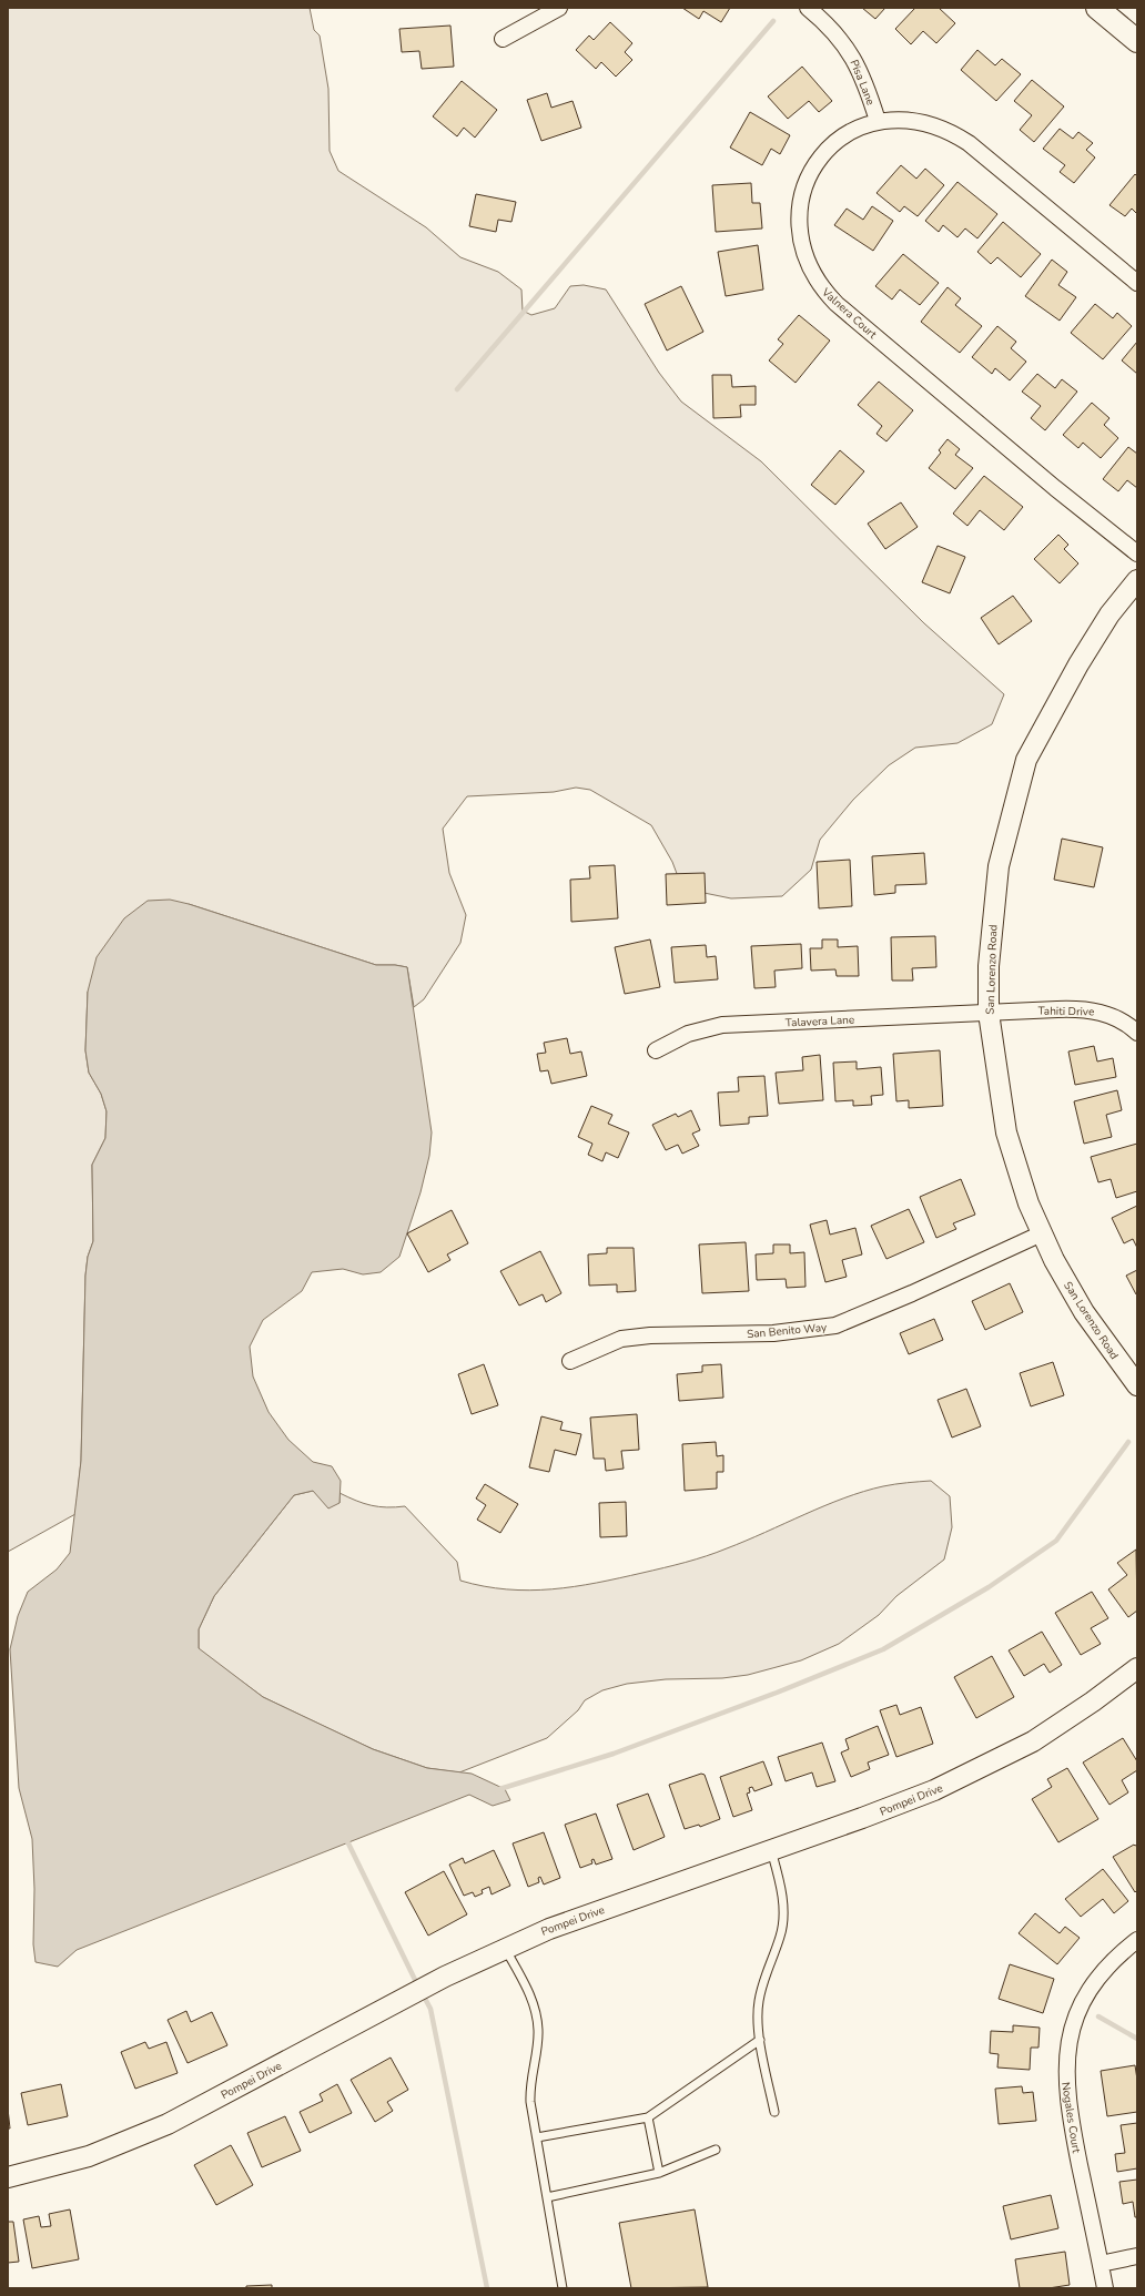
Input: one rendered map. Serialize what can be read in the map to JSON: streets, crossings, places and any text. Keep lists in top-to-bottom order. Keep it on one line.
{"streets":{"street":["Pisa Lane","Valnera Court","San Lorenzo Road","Tahiti Drive","Talavera Lane","San Benito Way","Pompei Drive","Nogales Court"]},"crossings":[["Pisa Lane","Valnera Court"],["San Lorenzo Road","Tahiti Drive"],["San Lorenzo Road","Talavera Lane"],["San Lorenzo Road","San Benito Way"],["Tahiti Drive","Talavera Lane"]]}
